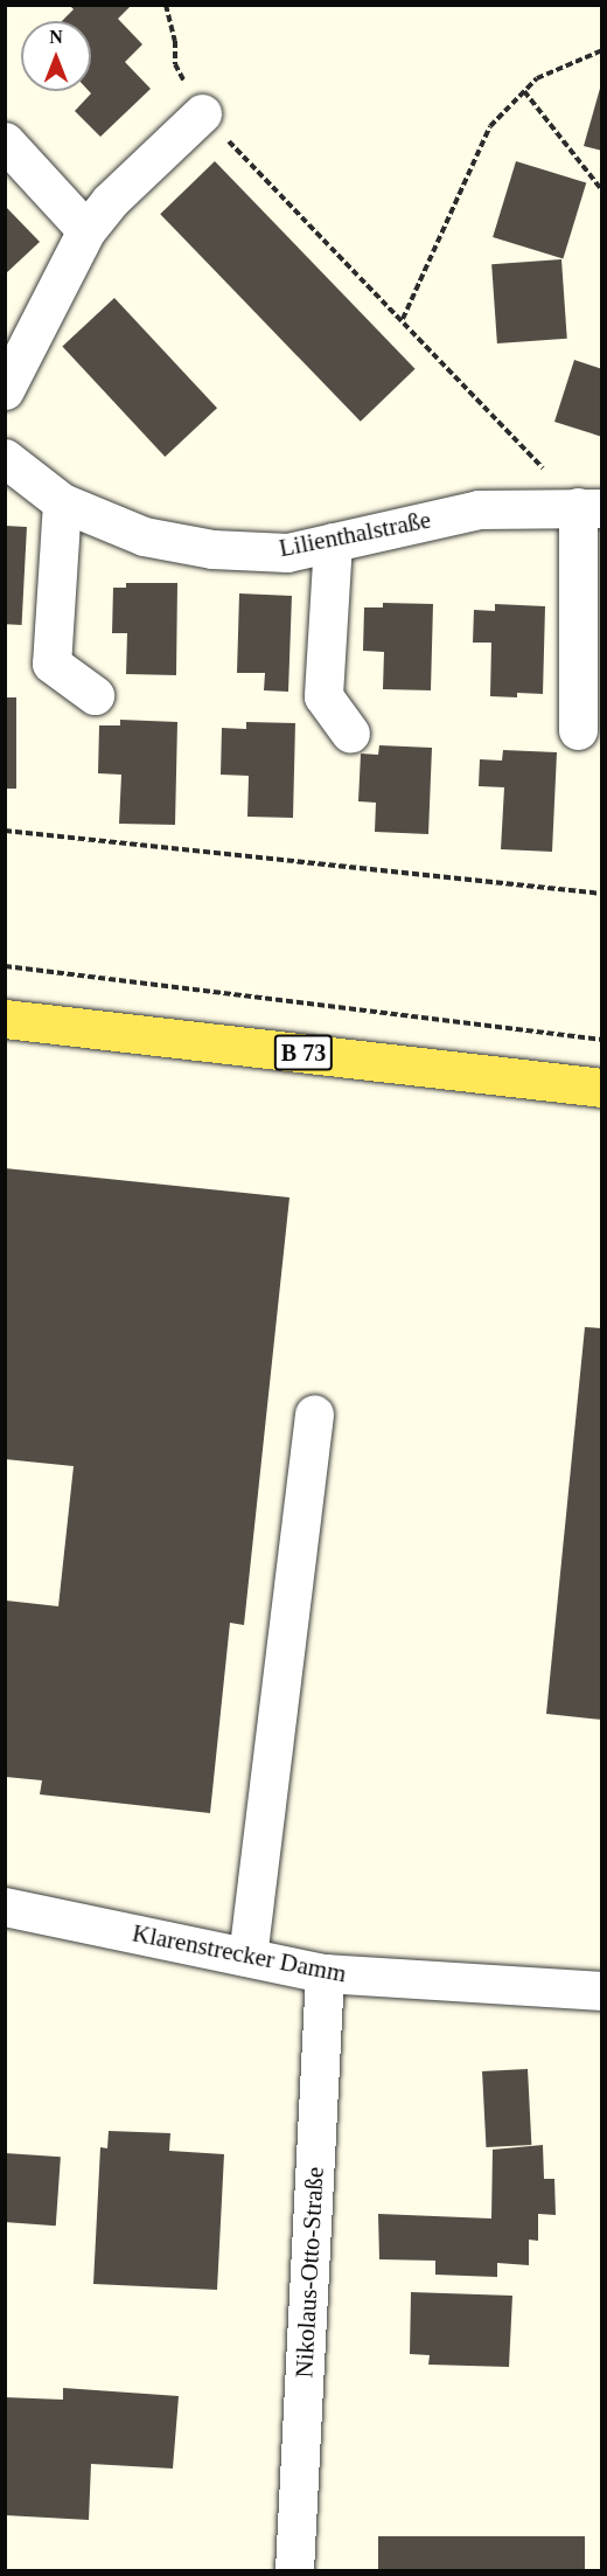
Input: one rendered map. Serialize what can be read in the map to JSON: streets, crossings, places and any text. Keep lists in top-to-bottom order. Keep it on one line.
{"streets":{"main road":["B 73"],"street":["Lilienthalstraße","Klarenstrecker Damm","Nikolaus-Otto-Straße"]},"crossings":[["Klarenstrecker Damm","Nikolaus-Otto-Straße"]],"north":"top"}
